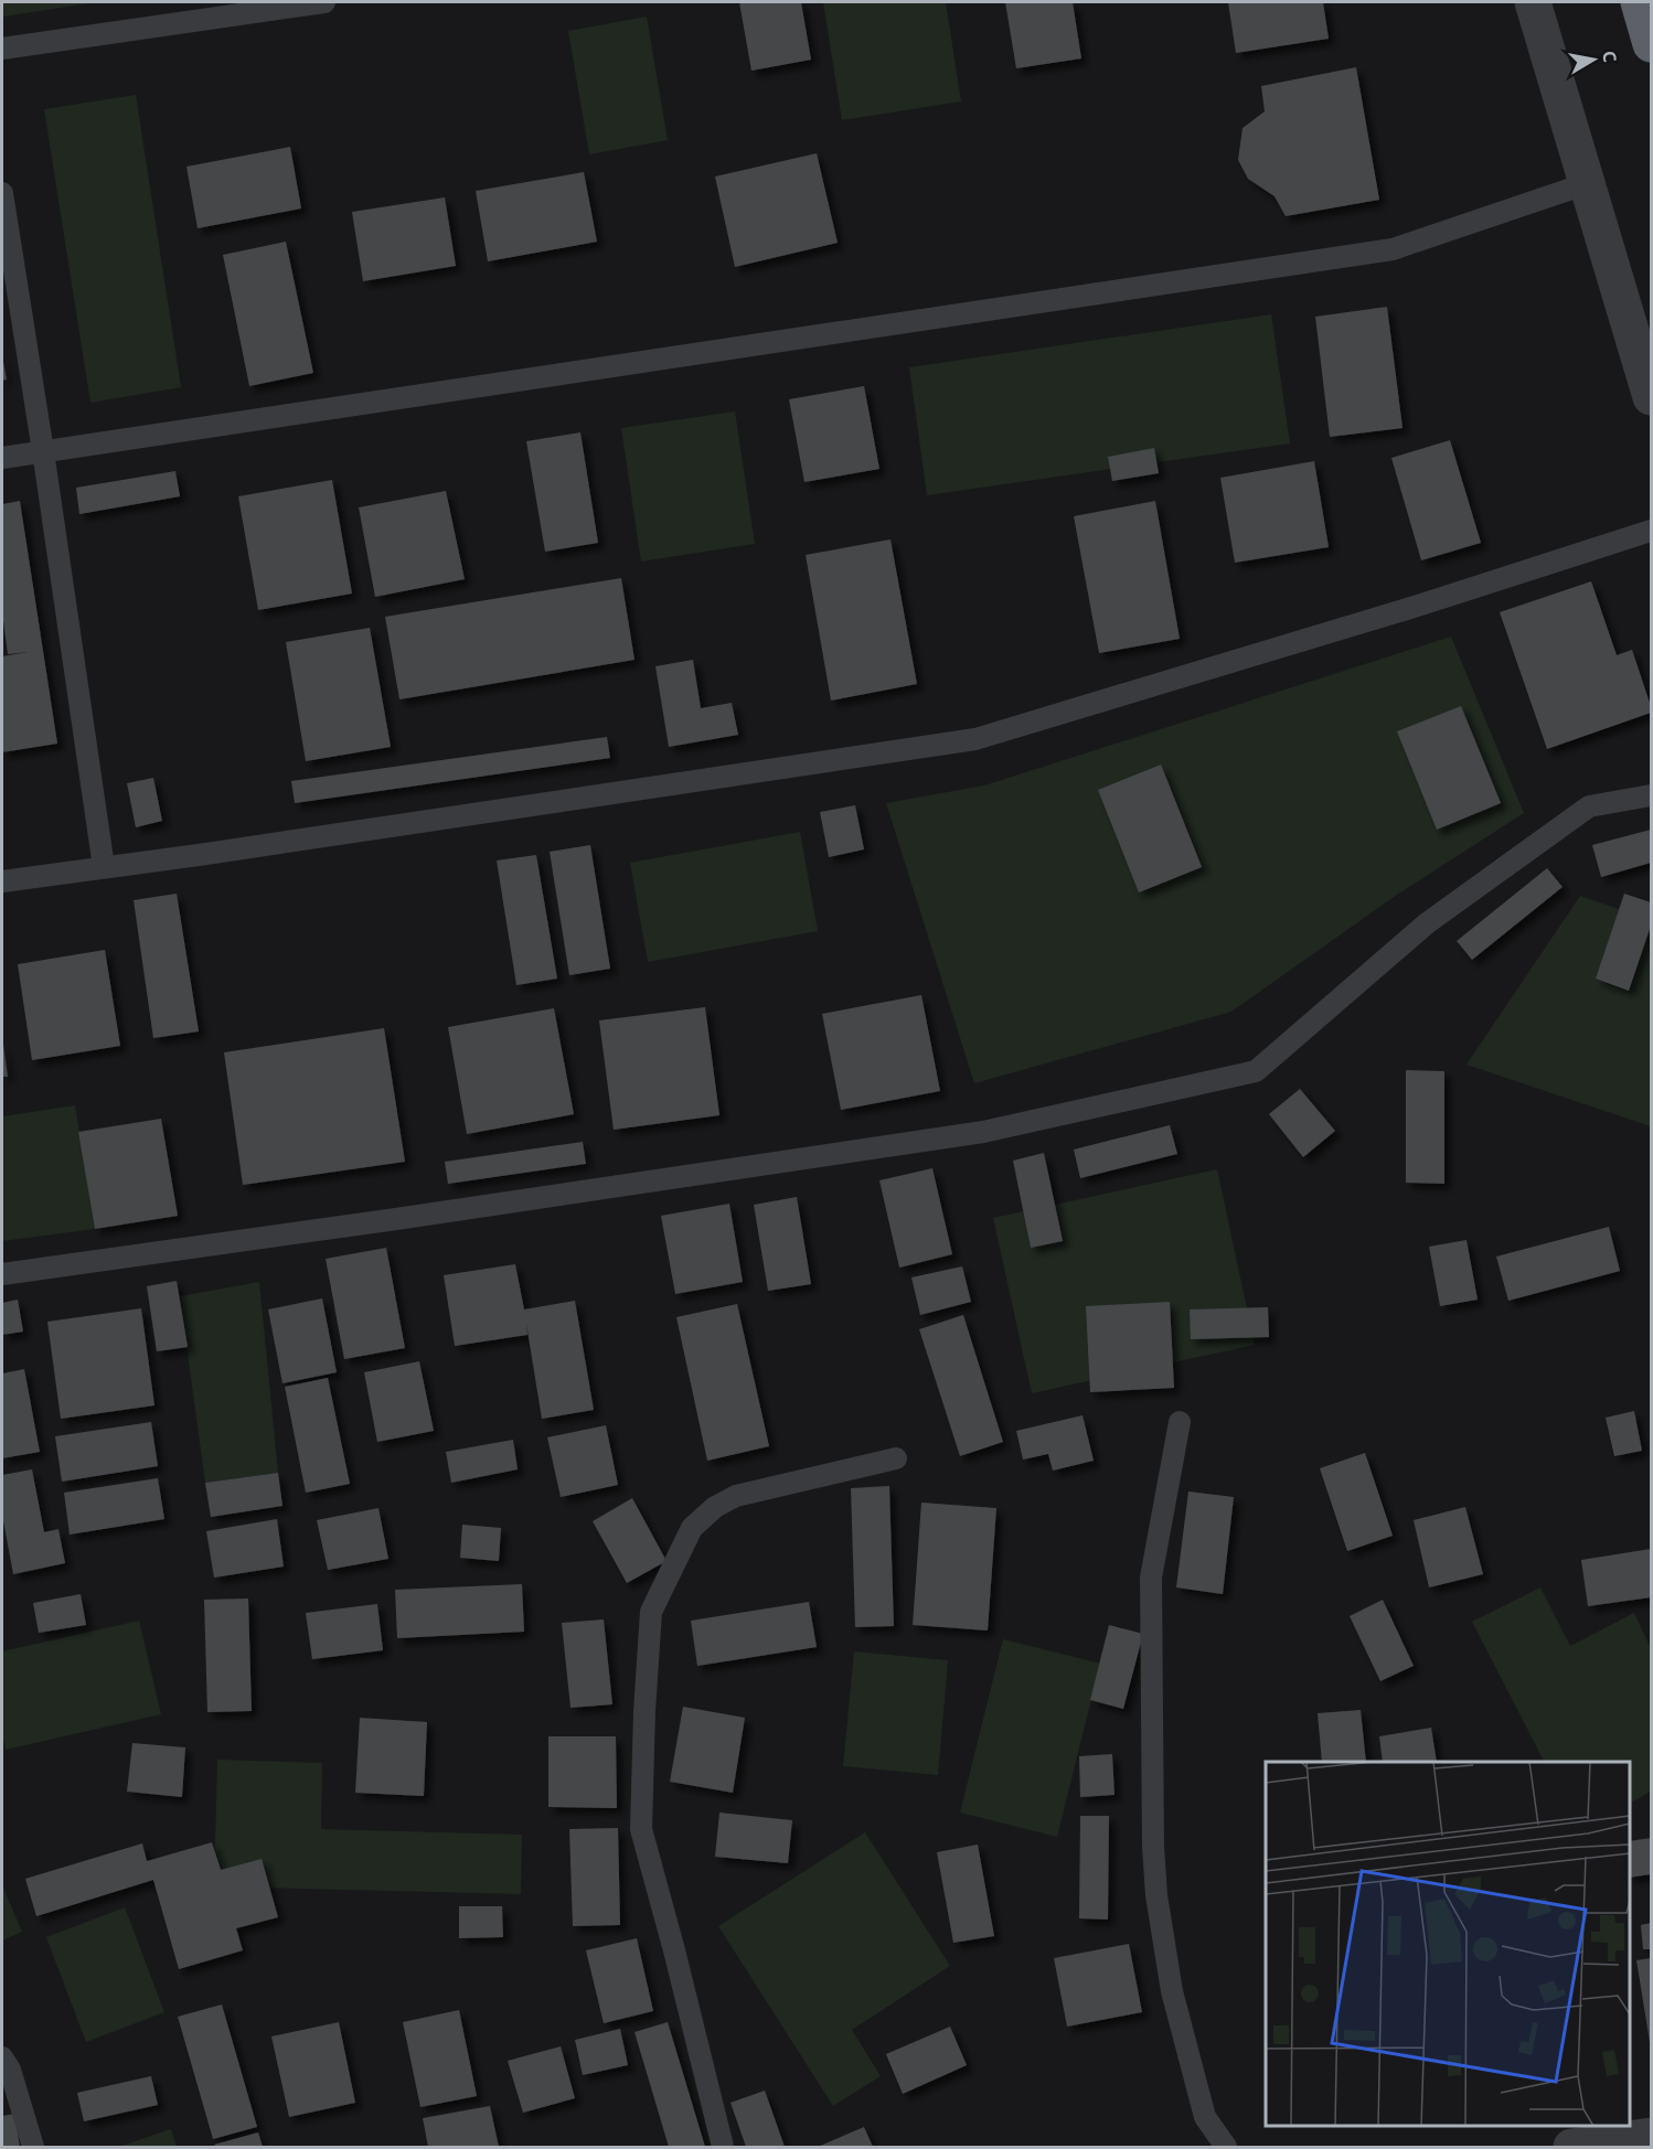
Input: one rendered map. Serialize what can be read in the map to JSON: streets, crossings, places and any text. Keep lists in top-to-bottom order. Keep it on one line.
{"north":"right"}
